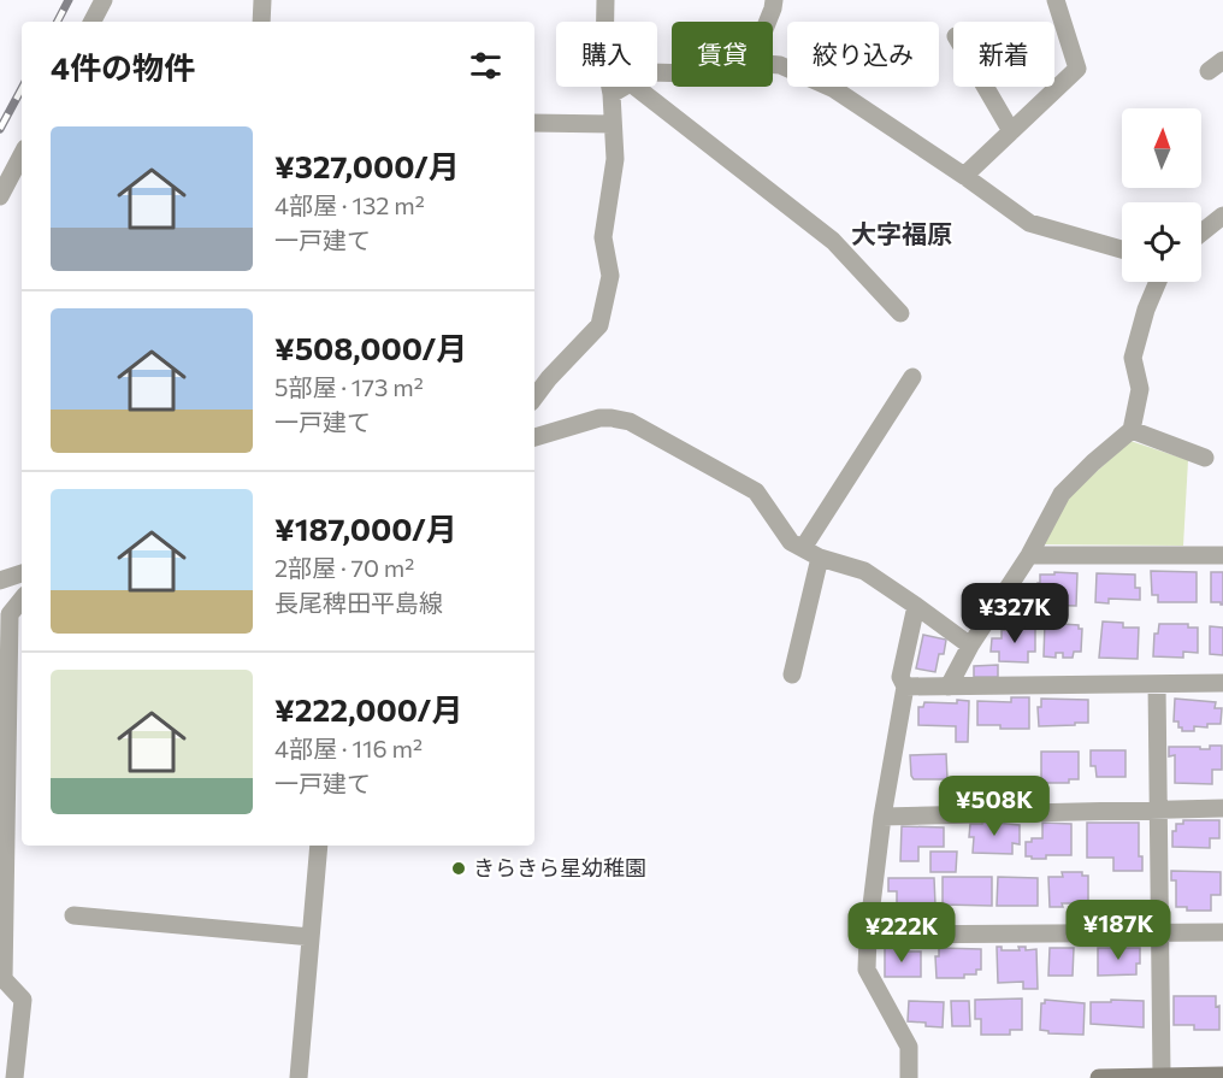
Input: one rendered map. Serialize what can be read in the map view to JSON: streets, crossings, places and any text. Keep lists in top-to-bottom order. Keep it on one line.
{"districts":["大字福原"],"places":["きらきら星幼稚園"],"north":"top","page":{"chip":["購入","賃貸","絞り込み","新着"],"heading":"4件の物件","list":[{"name":"¥327,000/月","note":"4部屋 · 132 m² · 一戸建て"},{"name":"¥508,000/月","note":"5部屋 · 173 m² · 一戸建て"},{"name":"¥187,000/月","note":"2部屋 · 70 m² · 長尾稗田平島線"},{"name":"¥222,000/月","note":"4部屋 · 116 m² · 一戸建て"}],"price":["¥327K","¥508K","¥187K","¥222K"]}}
